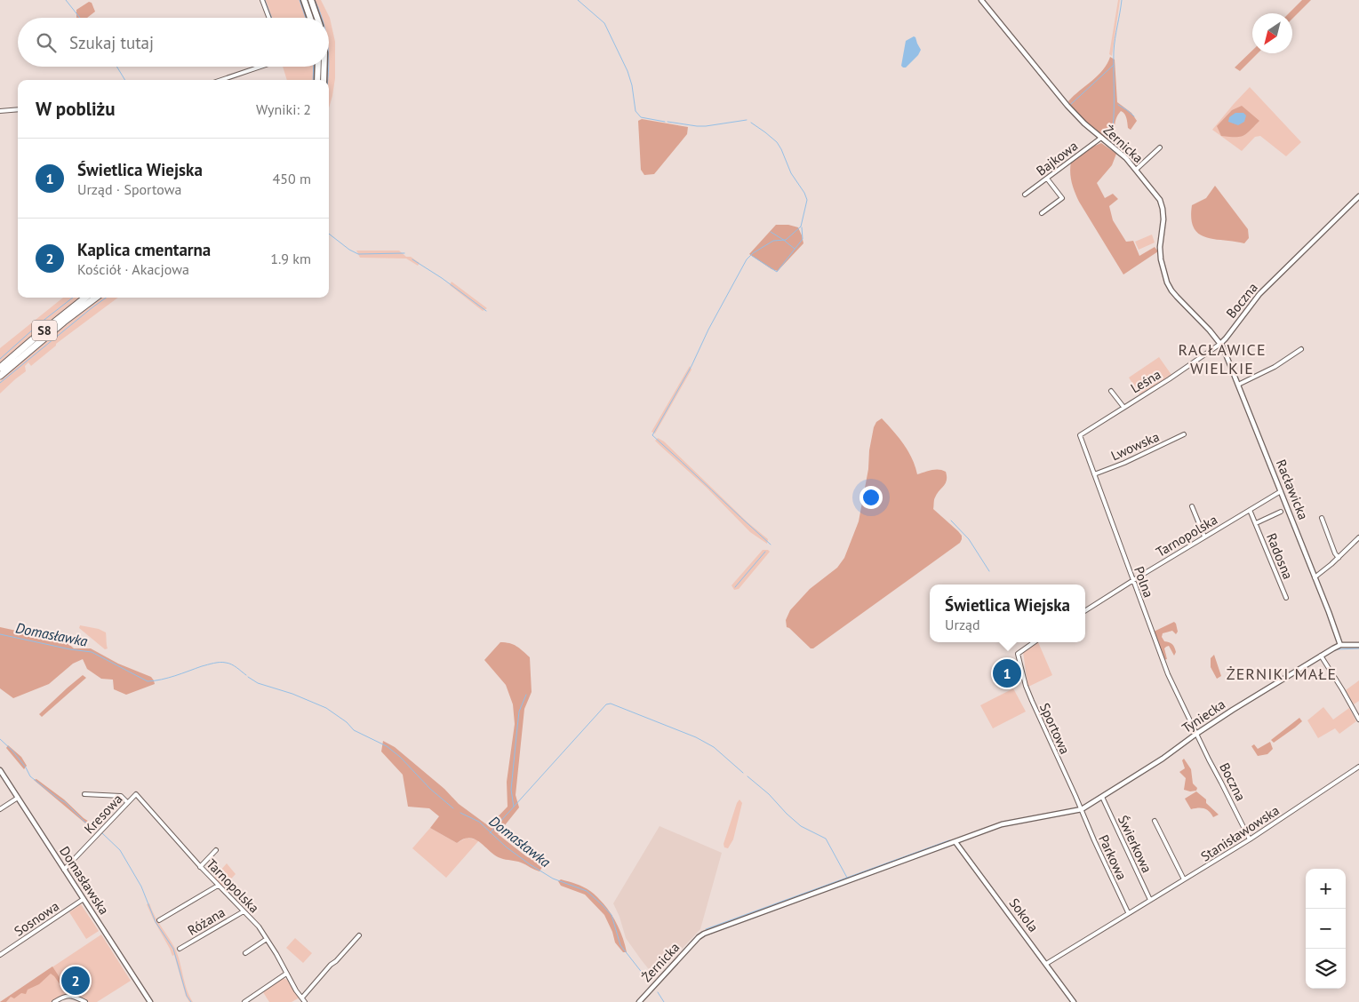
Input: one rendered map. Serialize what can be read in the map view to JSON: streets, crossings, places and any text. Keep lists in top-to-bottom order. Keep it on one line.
{"streets":{"highway":["S8"],"street":["Żernicka","Bajkowa","Boczna","Leśna","Lwowska","Racławicka","Tarnopolska","Radosna","Polna","Tyniecka","Sportowa","Kresowa","Stanisławowska","Świerkowa","Parkowa","Domasławska","Sokola","Sosnowa","Różana"]},"crossings":[["Żernicka","Bajkowa"],["Żernicka","Boczna"],["Żernicka","Leśna"],["Żernicka","Racławicka"],["Żernicka","Tyniecka"],["Boczna","Leśna"],["Boczna","Racławicka"],["Boczna","Polna"],["Boczna","Tyniecka"],["Boczna","Stanisławowska"],["Leśna","Racławicka"],["Leśna","Polna"],["Lwowska","Polna"],["Racławicka","Tarnopolska"],["Racławicka","Tyniecka"],["Tarnopolska","Radosna"],["Tarnopolska","Polna"],["Tarnopolska","Kresowa"],["Tarnopolska","Różana"],["Polna","Tyniecka"],["Tyniecka","Sportowa"],["Tyniecka","Świerkowa"],["Tyniecka","Parkowa"],["Tyniecka","Sokola"],["Sportowa","Parkowa"],["Kresowa","Domasławska"],["Stanisławowska","Świerkowa"],["Stanisławowska","Parkowa"],["Stanisławowska","Sokola"],["Domasławska","Sosnowa"]],"districts":["RACŁAWICE WIELKIE","ŻERNIKI MAŁE"],"water":["Domasławka"],"north":"bottom left","page":{"search":"Szukaj tutaj","heading":["W pobliżu","Wyniki: 2"],"list":[{"mark":"1","name":"Świetlica Wiejska","note":"Urząd · Sportowa","value":"450 m"},{"mark":"2","name":"Kaplica cmentarna","note":"Kościół · Akacjowa","value":"1.9 km"}],"popup":["Świetlica Wiejska","Urząd"],"pins":["1","2"],"map_buttons":["+","−"]}}
